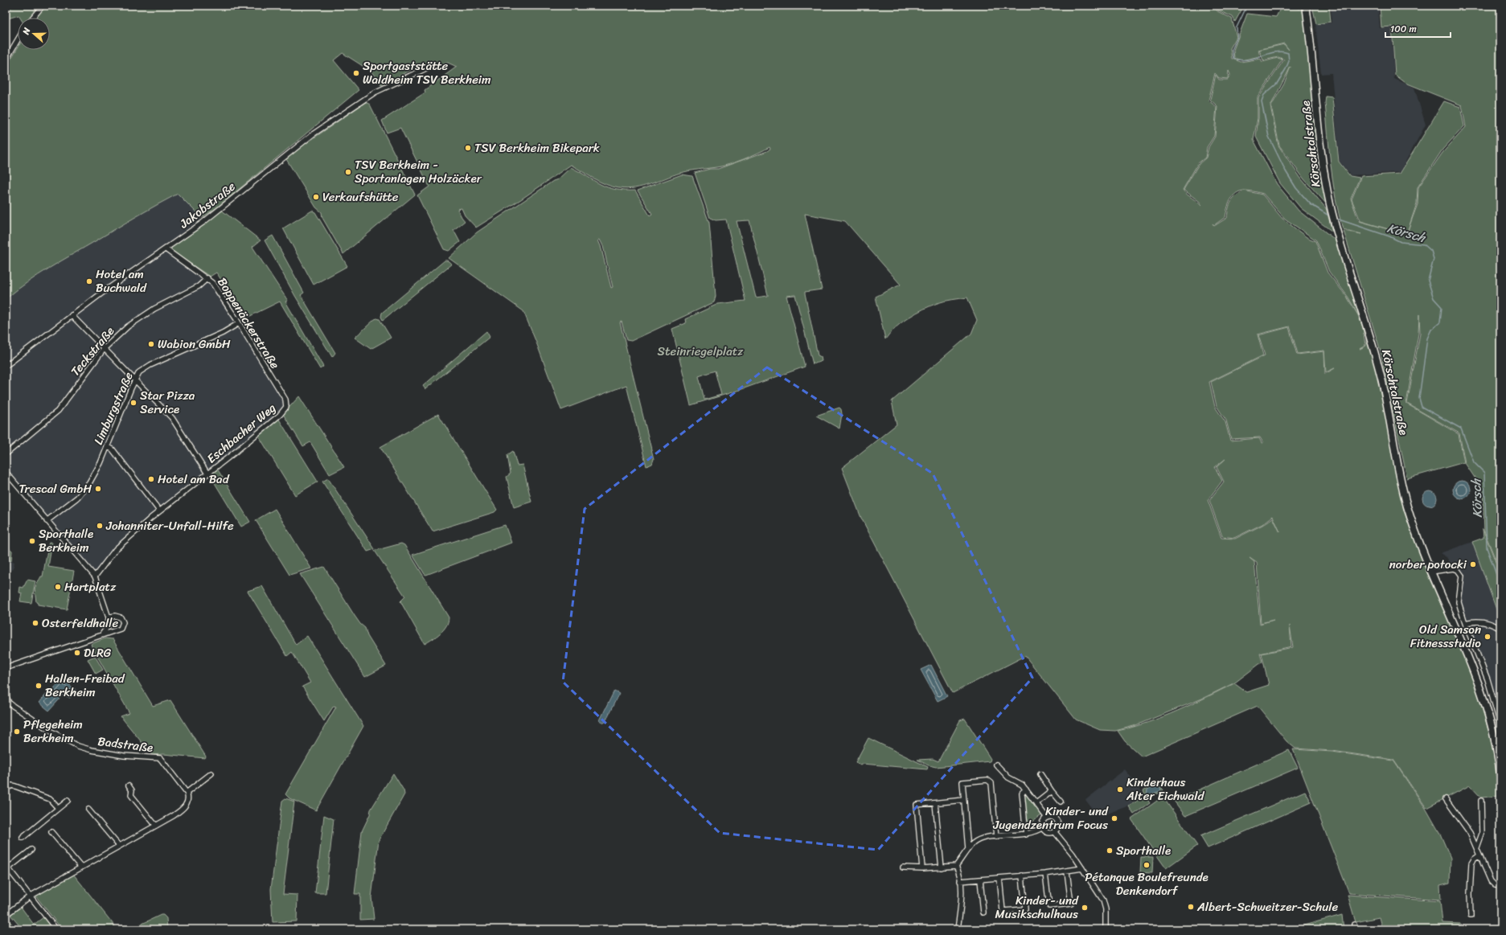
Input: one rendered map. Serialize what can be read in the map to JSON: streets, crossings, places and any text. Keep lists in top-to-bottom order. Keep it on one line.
{"streets":{"main road":["Körschtalstraße"],"street":["Jakobstraße","Boppenäckerstraße","Teckstraße","Limburgstraße","Eschbacher Weg","Badstraße"]},"crossings":[["Jakobstraße","Boppenäckerstraße"],["Boppenäckerstraße","Teckstraße"],["Boppenäckerstraße","Limburgstraße"],["Boppenäckerstraße","Eschbacher Weg"]],"water":["Körsch"],"parks":["Steinriegelplatz"],"places":["Sportgaststätte Waldheim TSV Berkheim","TSV Berkheim Bikepark","TSV Berkheim - Sportanlagen Holzäcker","Verkaufshütte","Hotel am Buchwald","Wabion GmbH","Star Pizza Service","Hotel am Bad","Trescal GmbH","Johanniter-Unfall-Hilfe","Sporthalle Berkheim","norber potocki","Hartplatz","Osterfeldhalle","Old Samson Fitnessstudio","DLRG","Hallen-Freibad Berkheim","Pflegeheim Berkheim","Kinderhaus Alter Eichwald","Kinder- und Jugendzentrum Focus","Sporthalle","Pétanque Boulefreunde Denkendorf","Albert-Schweitzer-Schule","Kinder- und Musikschulhaus"],"scale_bar":"100 m","north":"left"}
